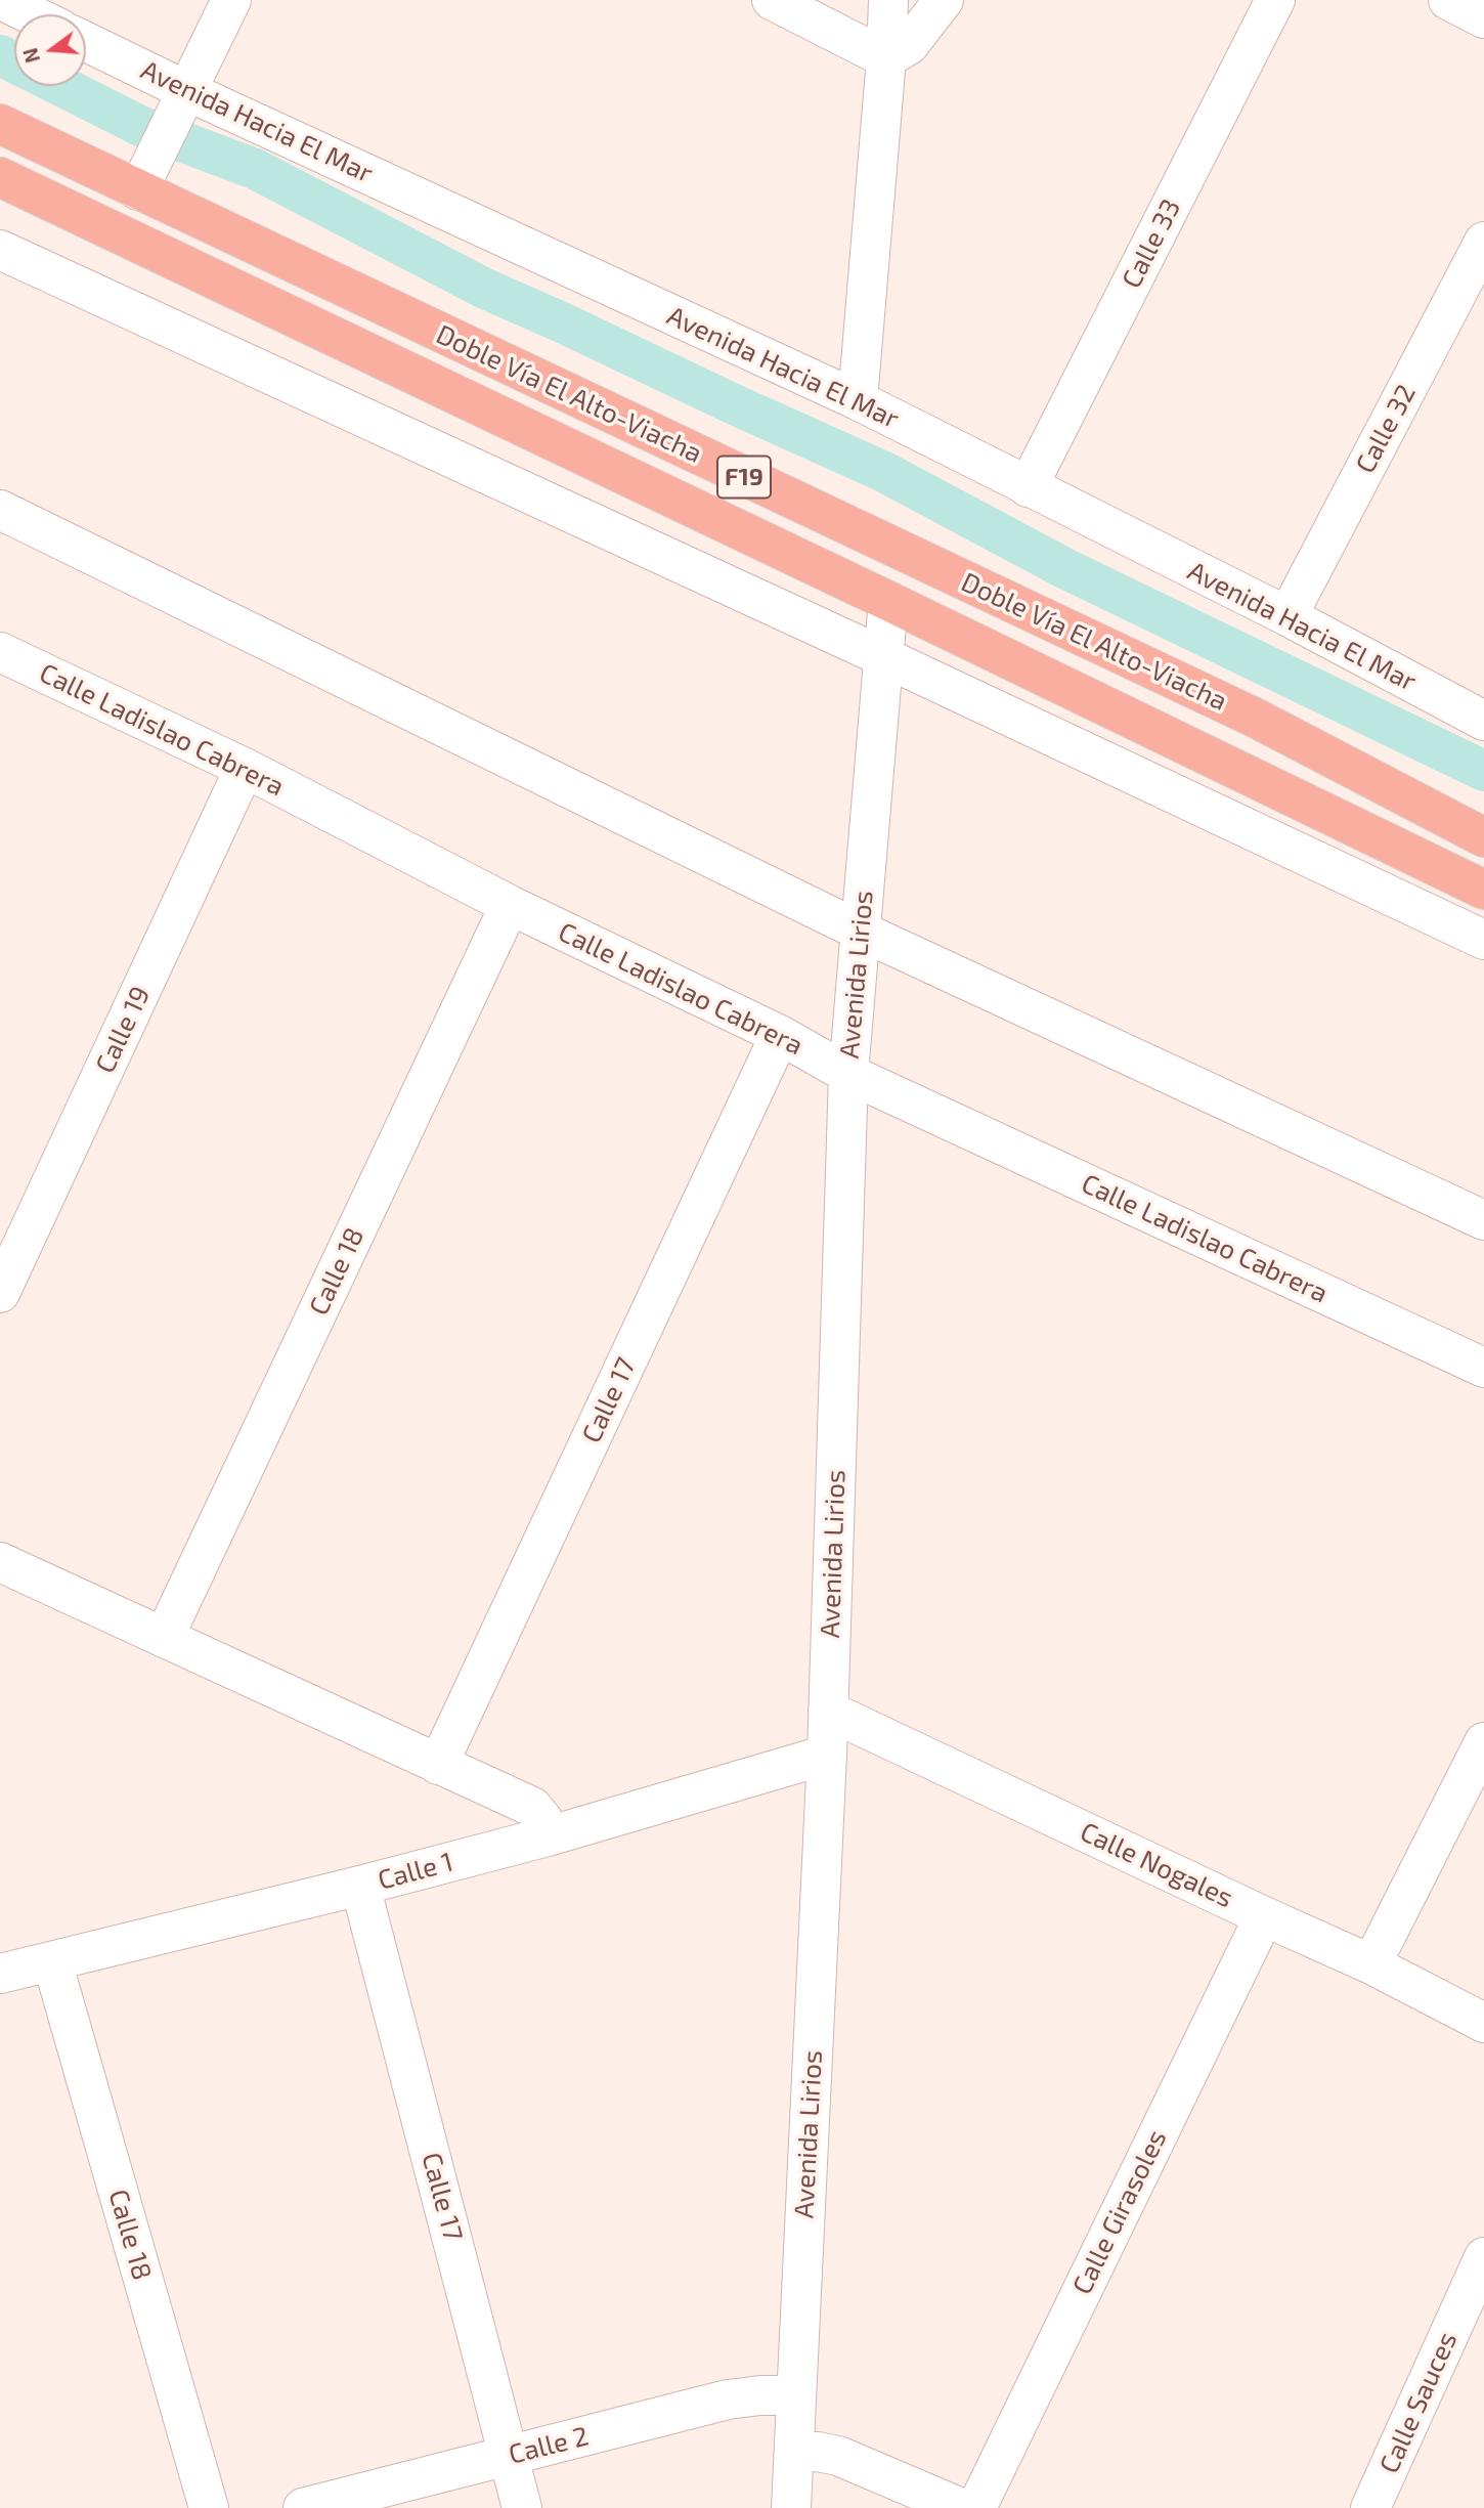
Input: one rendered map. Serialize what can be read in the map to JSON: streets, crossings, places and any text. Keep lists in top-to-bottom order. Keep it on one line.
{"streets":{"highway":["Doble Vía El Alto-Viacha","F19"],"street":["Avenida Hacia El Mar","Calle 33","Calle 32","Calle Ladislao Cabrera","Avenida Lirios","Calle 19","Calle 18","Calle 17","Calle Nogales","Calle 1","Calle Girasoles","Calle Sauces","Calle 2"]},"crossings":[["Avenida Hacia El Mar","Calle 33"],["Avenida Hacia El Mar","Calle 32"],["Doble Vía El Alto-Viacha","Avenida Lirios"],["Calle Ladislao Cabrera","Avenida Lirios"],["Calle Ladislao Cabrera","Calle 19"],["Calle Ladislao Cabrera","Calle 18"],["Calle Ladislao Cabrera","Calle 17"],["Avenida Lirios","Calle Nogales"],["Avenida Lirios","Calle 1"],["Avenida Lirios","Calle 2"],["Calle 18","Calle 1"],["Calle 17","Calle 1"],["Calle 17","Calle 2"],["Calle Nogales","Calle Girasoles"]],"north":"left"}
